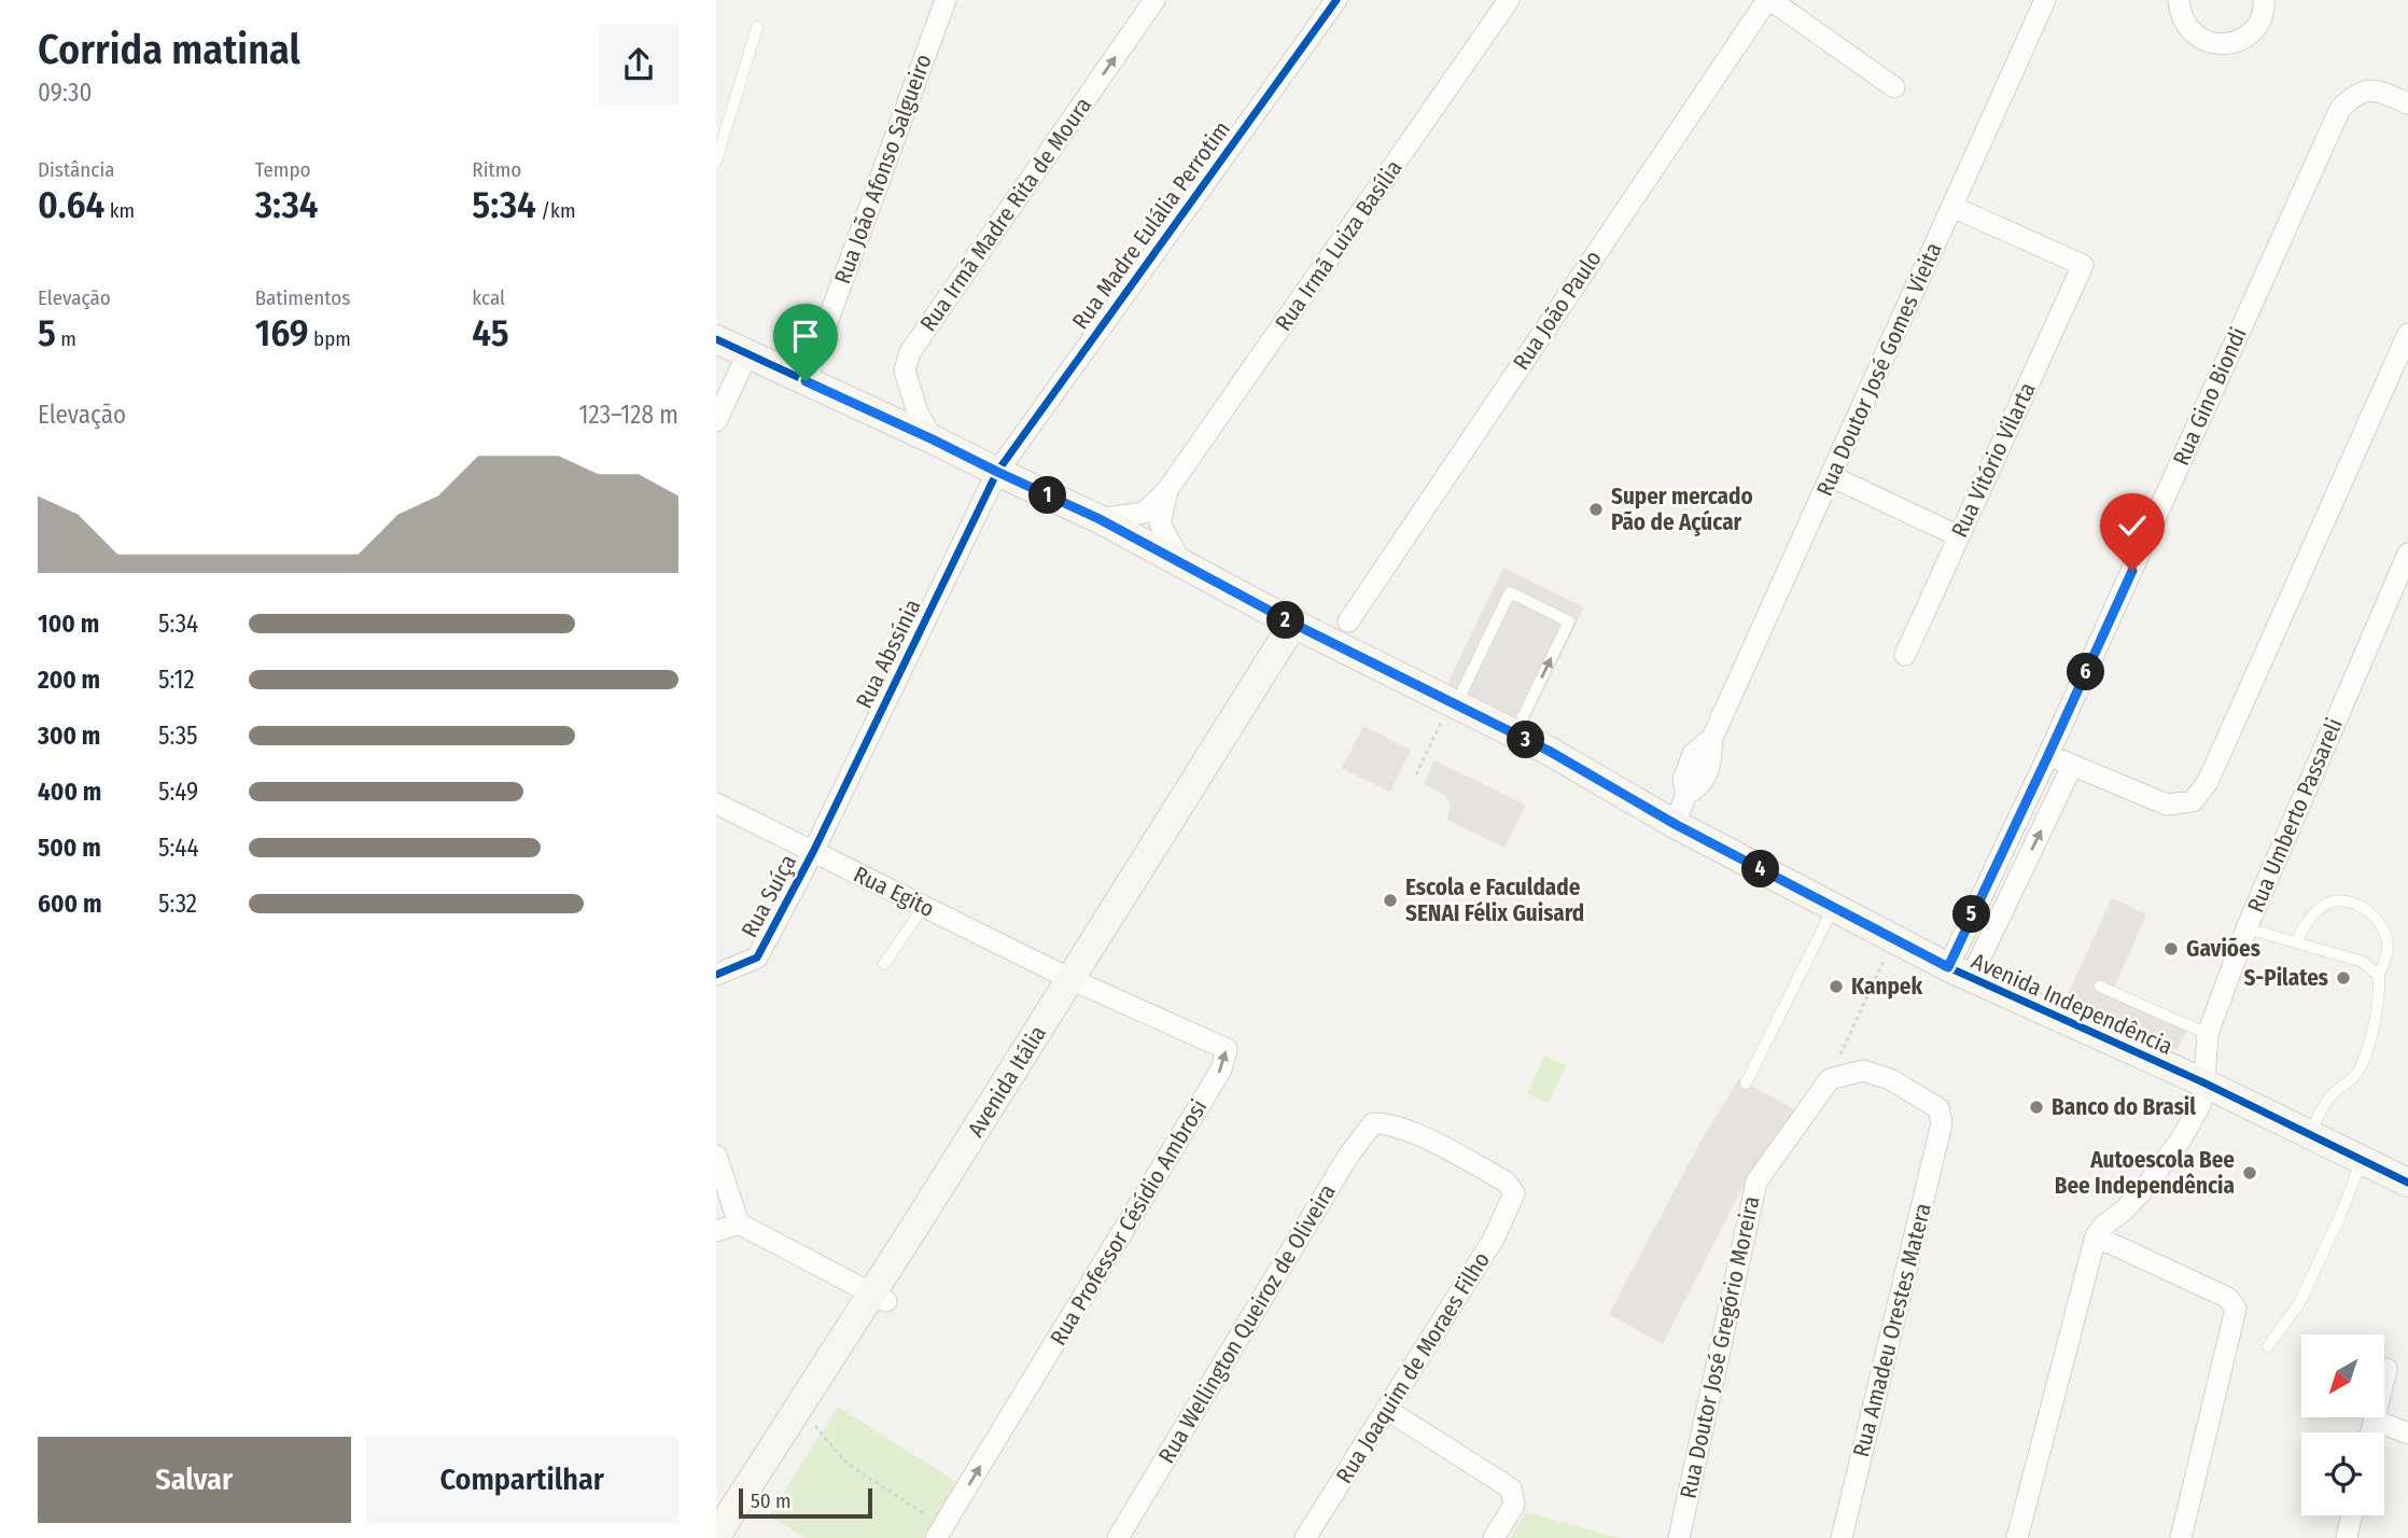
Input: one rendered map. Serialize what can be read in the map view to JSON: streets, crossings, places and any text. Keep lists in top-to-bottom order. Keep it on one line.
{"streets":{"main road":["Avenida Independência","Avenida Itália"],"street":["Rua João Afonso Salgueiro","Rua Irmã Madre Rita de Moura","Rua Madre Eulália Perrotim","Rua Irmã Luiza Basília","Rua João Paulo","Rua Doutor José Gomes Vieita","Rua Gino Biondi","Rua Vitório Vilarta","Rua Abssínia","Rua Umberto Passareli","Rua Egito","Rua Suíça","Rua Professor Césídio Ambrosi","Rua Wellington Queiroz de Oliveira","Rua Amadeu Orestes Matera","Rua Doutor José Gregório Moreira","Rua Joaquim de Moraes Filho"]},"crossings":[["Rua João Afonso Salgueiro","Avenida Independência"],["Rua Irmã Madre Rita de Moura","Avenida Independência"],["Rua Madre Eulália Perrotim","Rua Abssínia"],["Rua Madre Eulália Perrotim","Avenida Independência"],["Rua Irmã Luiza Basília","Avenida Independência"],["Rua Doutor José Gomes Vieita","Rua Vitório Vilarta"],["Rua Doutor José Gomes Vieita","Avenida Independência"],["Rua Gino Biondi","Avenida Independência"],["Rua Abssínia","Rua Egito"],["Rua Abssínia","Rua Suíça"],["Rua Abssínia","Avenida Independência"],["Rua Umberto Passareli","Avenida Independência"],["Rua Egito","Rua Suíça"],["Rua Egito","Avenida Itália"],["Rua Egito","Rua Professor Césídio Ambrosi"],["Avenida Independência","Avenida Itália"],["Avenida Itália","Rua Professor Césídio Ambrosi"],["Rua Wellington Queiroz de Oliveira","Rua Joaquim de Moraes Filho"],["Rua Amadeu Orestes Matera","Rua Doutor José Gregório Moreira"]],"one_way":["Rua Irmã Madre Rita de Moura"],"places":["Super mercado Pão de Açúcar","Escola e Faculdade SENAI Félix Guisard","Gaviões","S-Pilates","Kanpek","Banco do Brasil","Autoescola Bee Bee Independência"],"scale_bar":"50 m","north":"bottom left","page":{"heading":["Corrida matinal","09:30"],"stats":[["Distância","0.64 km"],["Tempo","3:34"],["Ritmo","5:34 /km"],["Elevação","5 m"],["Batimentos","169 bpm"],["kcal","45"]],"chart":["Elevação","123–128 m"],"pins":["1","2","6","3","4","5"],"list":[{"name":"100 m","note":"5:34"},{"name":"200 m","note":"5:12"},{"name":"300 m","note":"5:35"},{"name":"400 m","note":"5:49"},{"name":"500 m","note":"5:44"},{"name":"600 m","note":"5:32"}],"buttons":["Salvar","Compartilhar"],"scale":"50 m"}}
